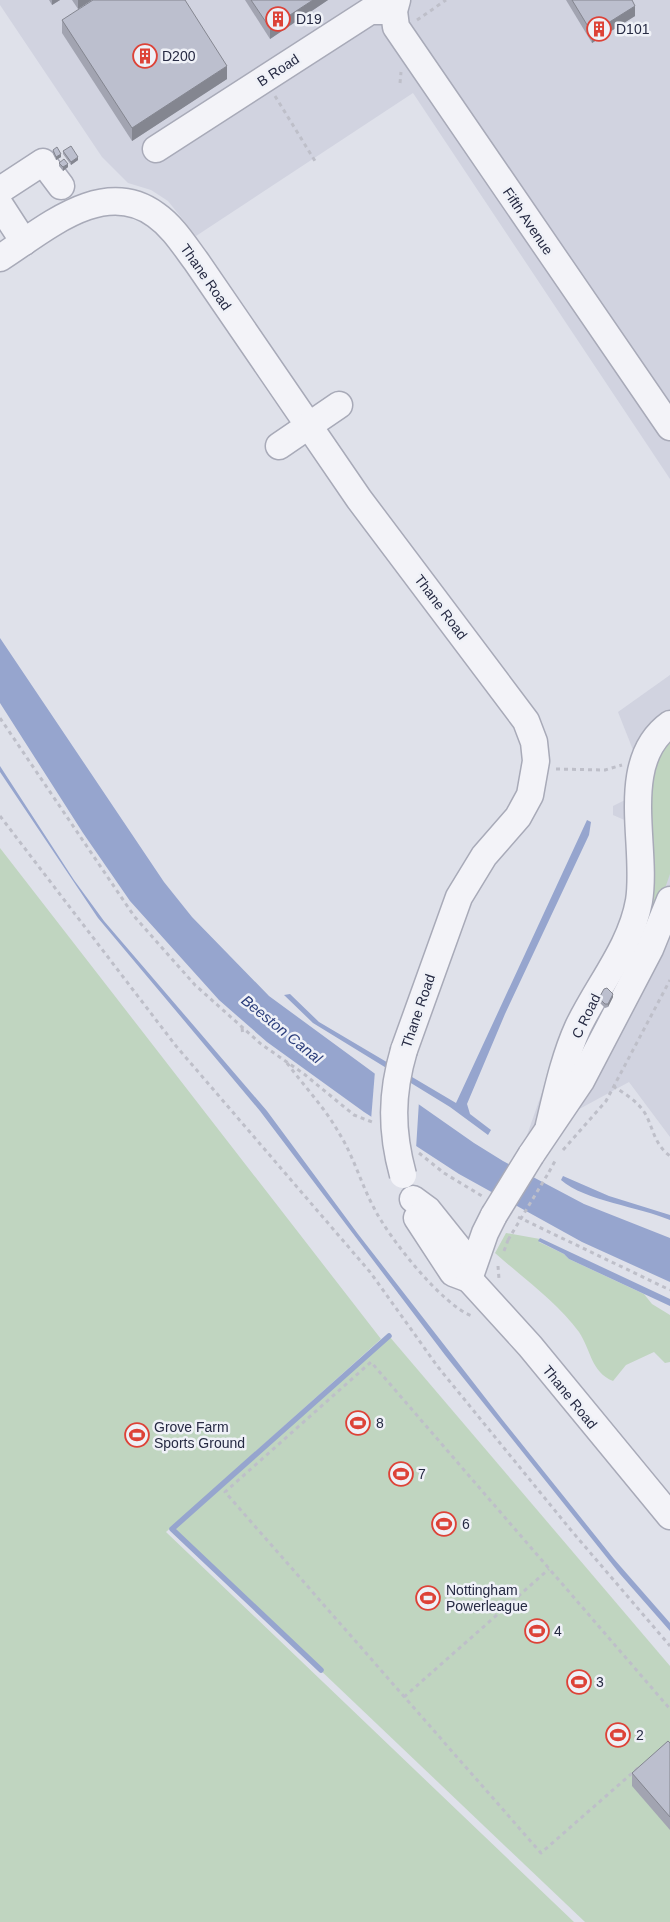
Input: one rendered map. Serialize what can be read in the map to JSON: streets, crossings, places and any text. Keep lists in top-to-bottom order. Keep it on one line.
{"streets":{"street":["B Road","Fifth Avenue","Thane Road","C Road"]},"crossings":[["B Road","Fifth Avenue"]],"water":["Beeston Canal"],"places":{"building":["D19","D101","D200"],"sports":["8","Grove Farm Sports Ground","7","6","Nottingham Powerleague","4","3","2"]}}
